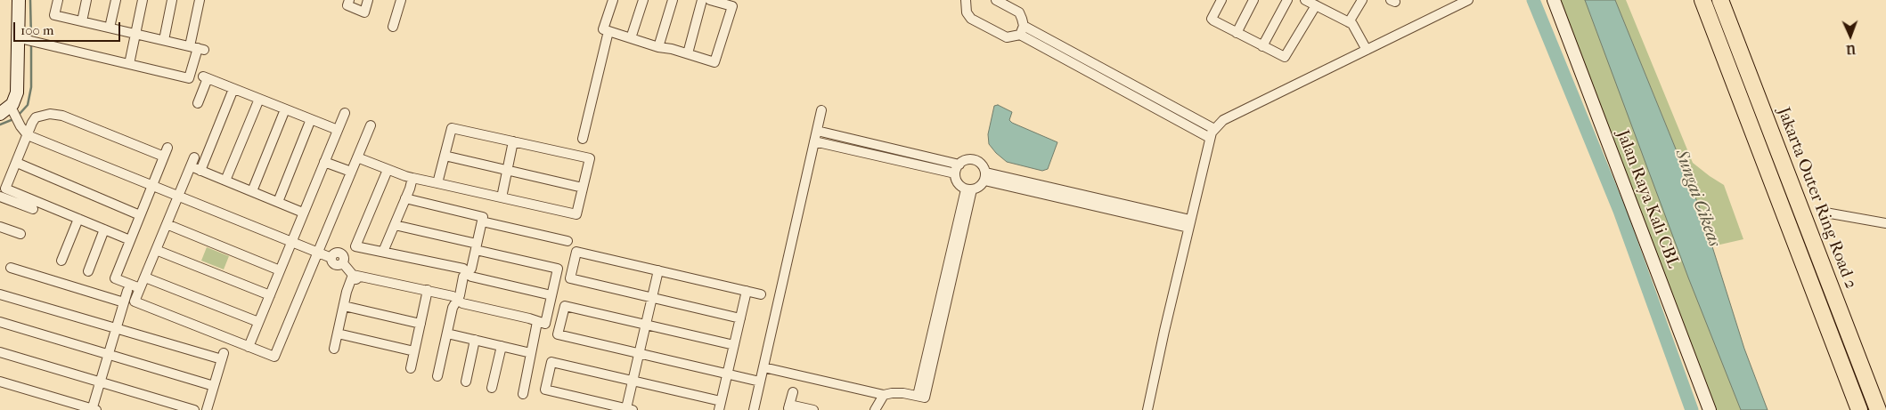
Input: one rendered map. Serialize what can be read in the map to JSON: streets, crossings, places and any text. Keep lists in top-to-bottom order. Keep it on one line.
{"streets":{"highway":["Jakarta Outer Ring Road 2"],"main road":["Jalan Raya Kali CBL"]},"water":["Sungai Cikeas"],"scale_bar":"100 m","north":"bottom"}
